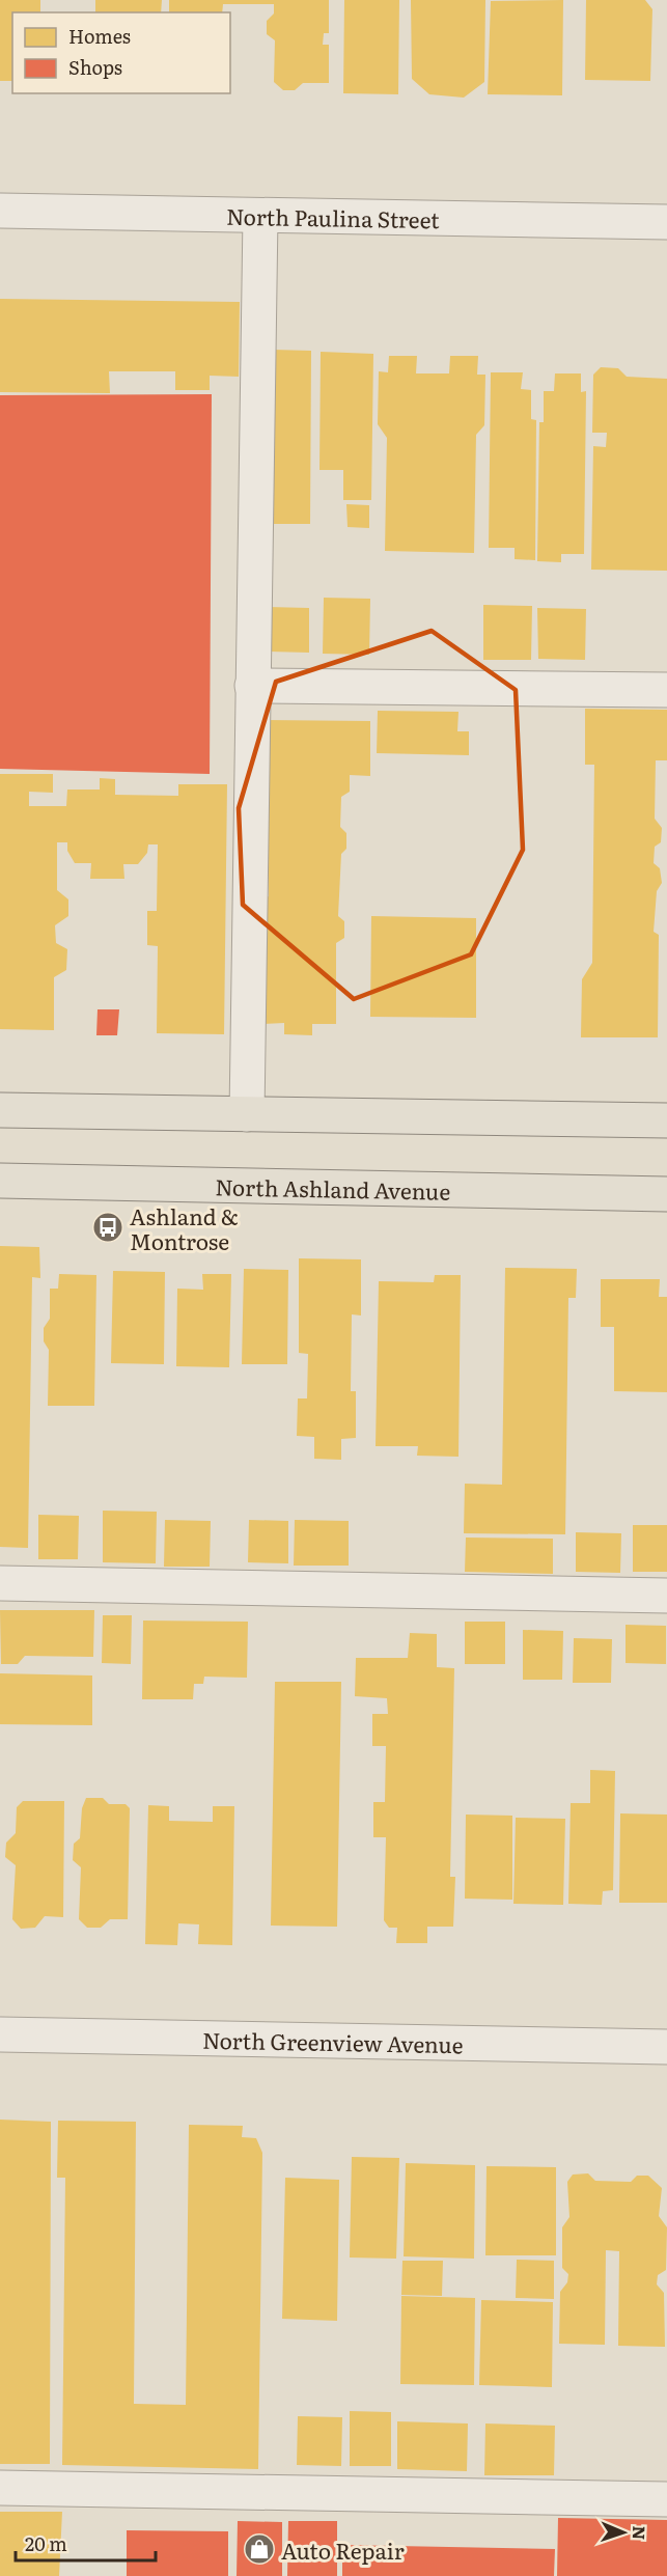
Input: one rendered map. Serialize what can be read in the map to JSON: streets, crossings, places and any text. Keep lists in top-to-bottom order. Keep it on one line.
{"streets":{"main road":["North Ashland Avenue"],"street":["North Paulina Street","North Greenview Avenue"]},"places":{"bus stop":["Ashland & Montrose"],"shop":["Auto Repair"]},"legend":["Homes","Shops"],"scale_bar":"20 m","north":"right"}
